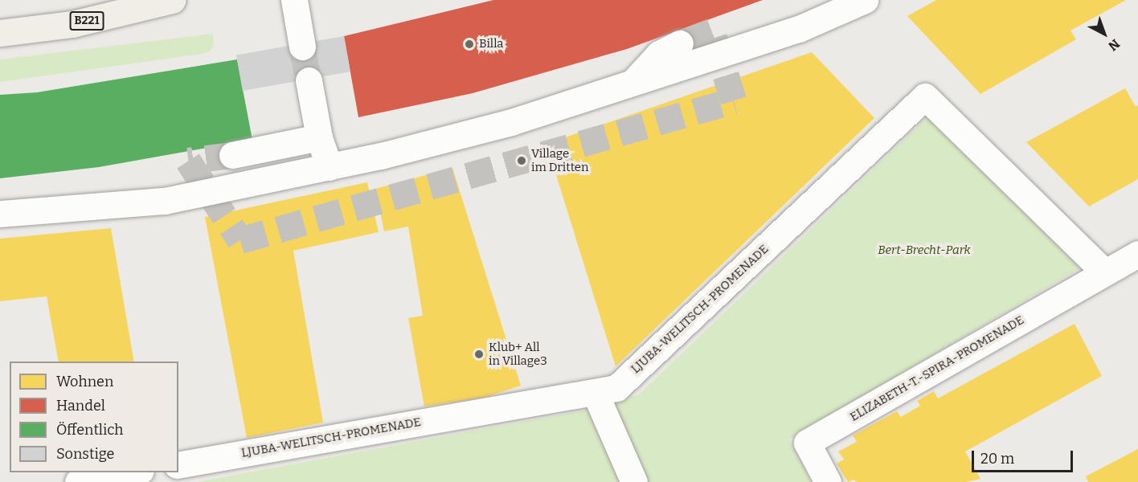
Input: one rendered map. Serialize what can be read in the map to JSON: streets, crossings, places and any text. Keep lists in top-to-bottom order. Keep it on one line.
{"streets":{"main road":["B221"],"street":["LJUBA-WELITSCH-PROMENADE","ELIZABETH-T.-SPIRA-PROMENADE"]},"crossings":[["LJUBA-WELITSCH-PROMENADE","ELIZABETH-T.-SPIRA-PROMENADE"]],"parks":["Bert-Brecht-Park"],"places":["Billa","Village im Dritten","Klub+ All in Village3"],"legend":["Wohnen","Handel","Öffentlich","Sonstige"],"scale_bar":"20 m","north":"bottom right"}
